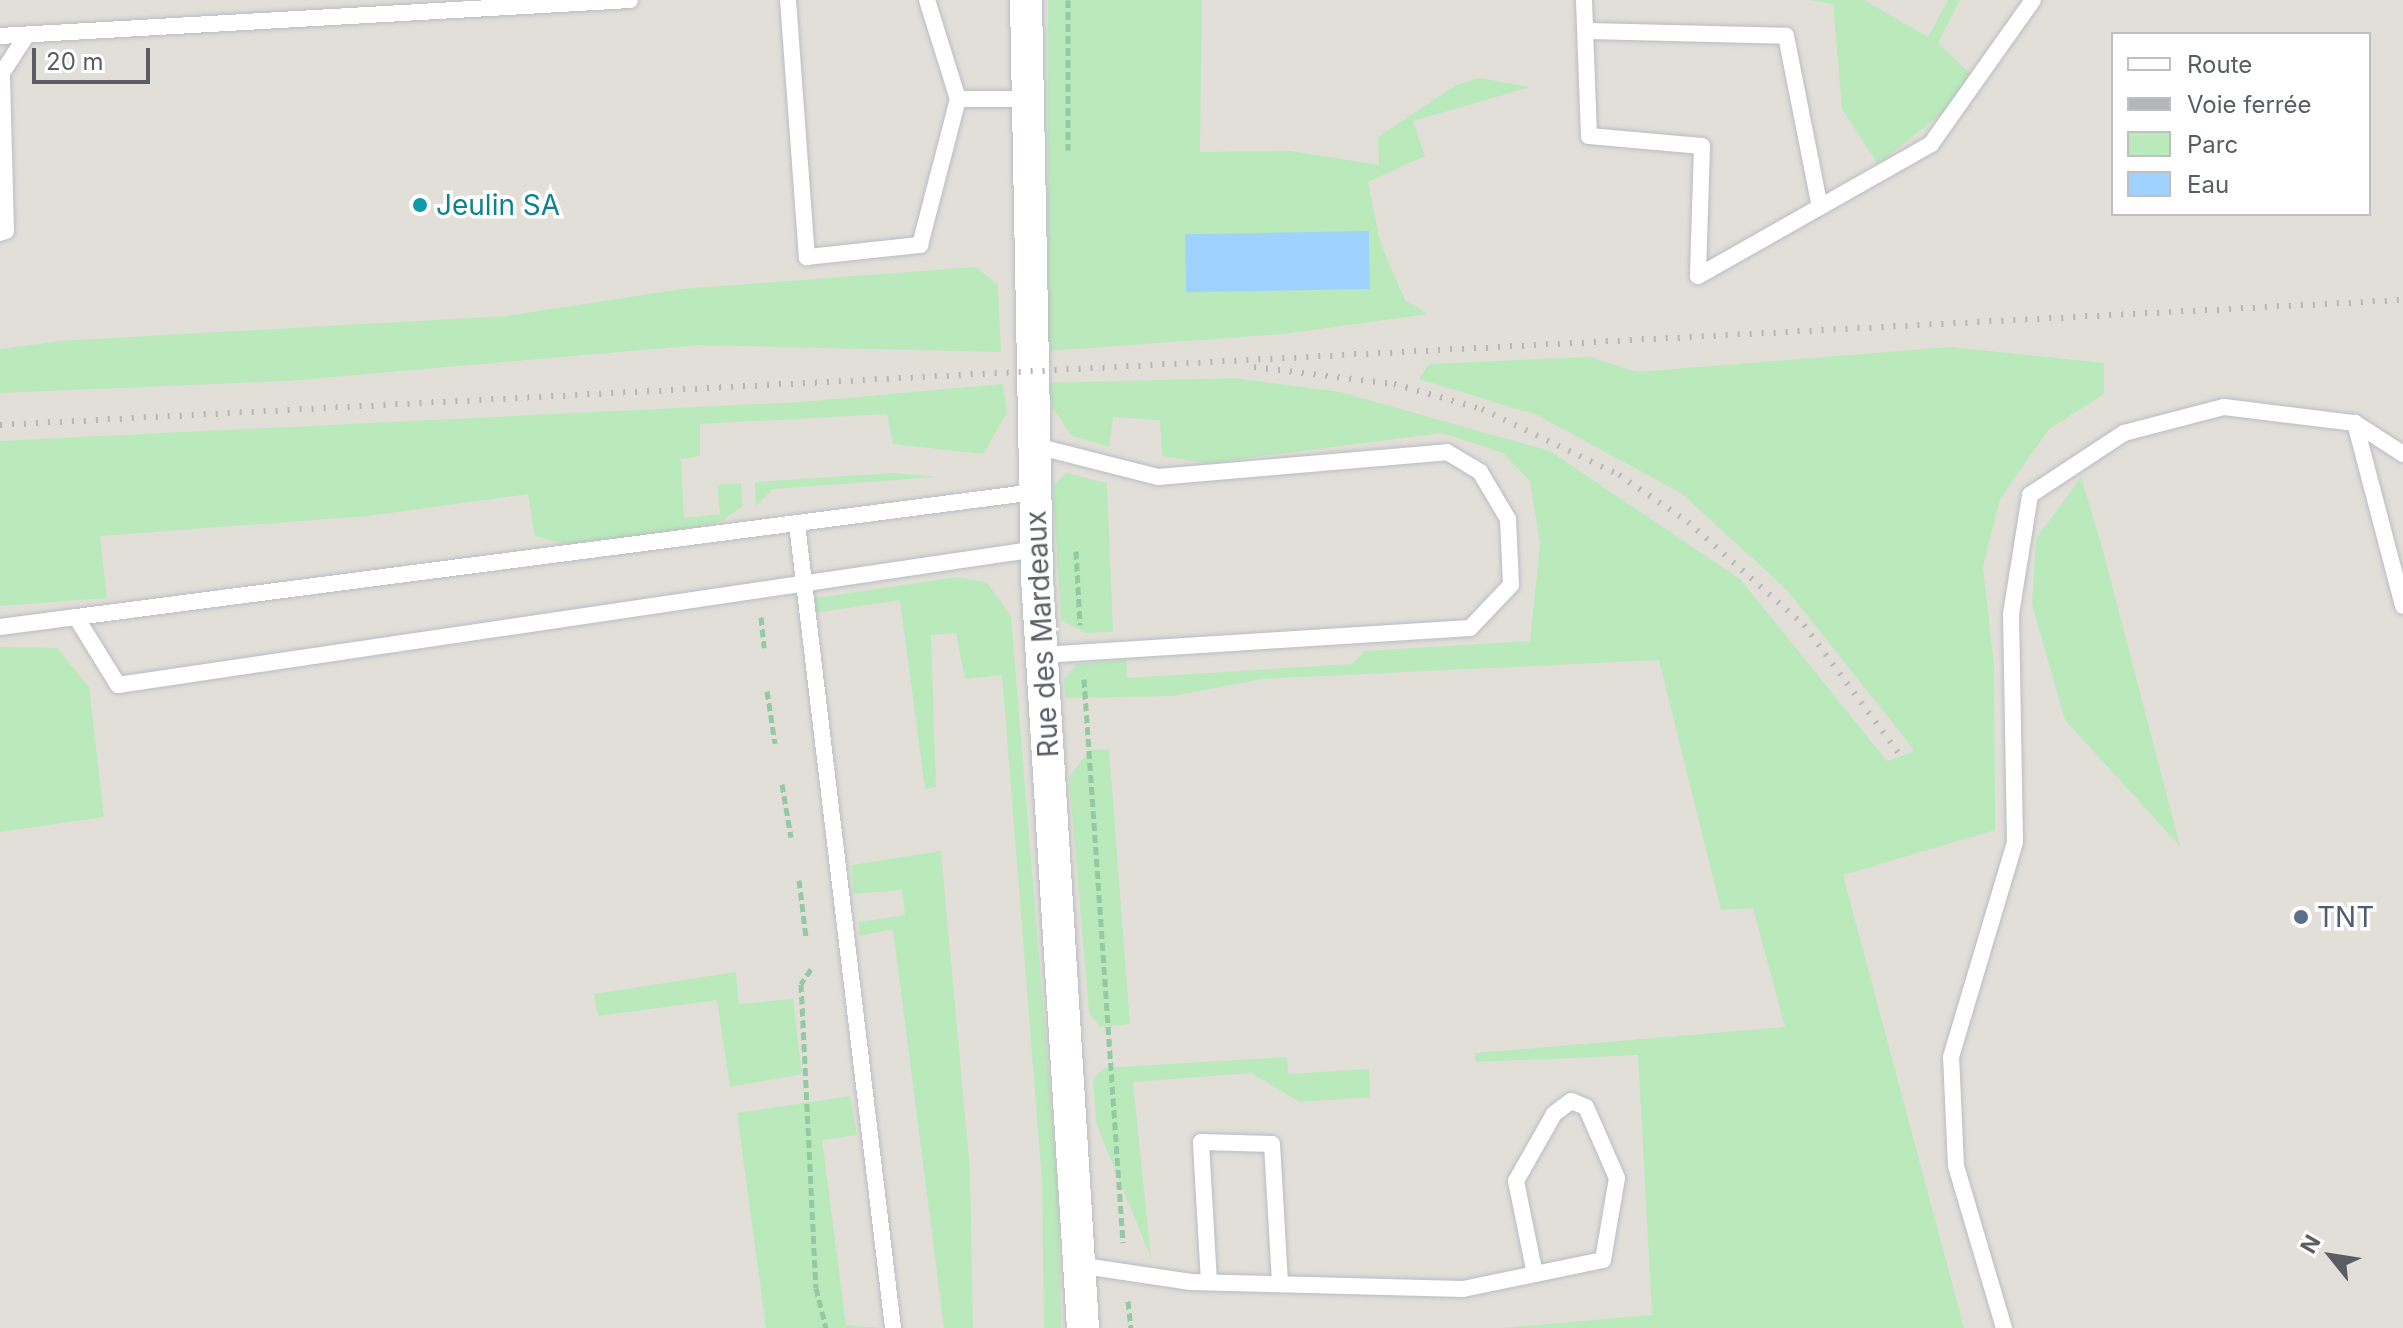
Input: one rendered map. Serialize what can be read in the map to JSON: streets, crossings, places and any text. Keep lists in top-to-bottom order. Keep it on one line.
{"streets":{"street":["Rue des Mardeaux"]},"places":["Jeulin SA","TNT"],"legend":["Route","Voie ferrée","Parc","Eau"],"scale_bar":"20 m","north":"top left"}
